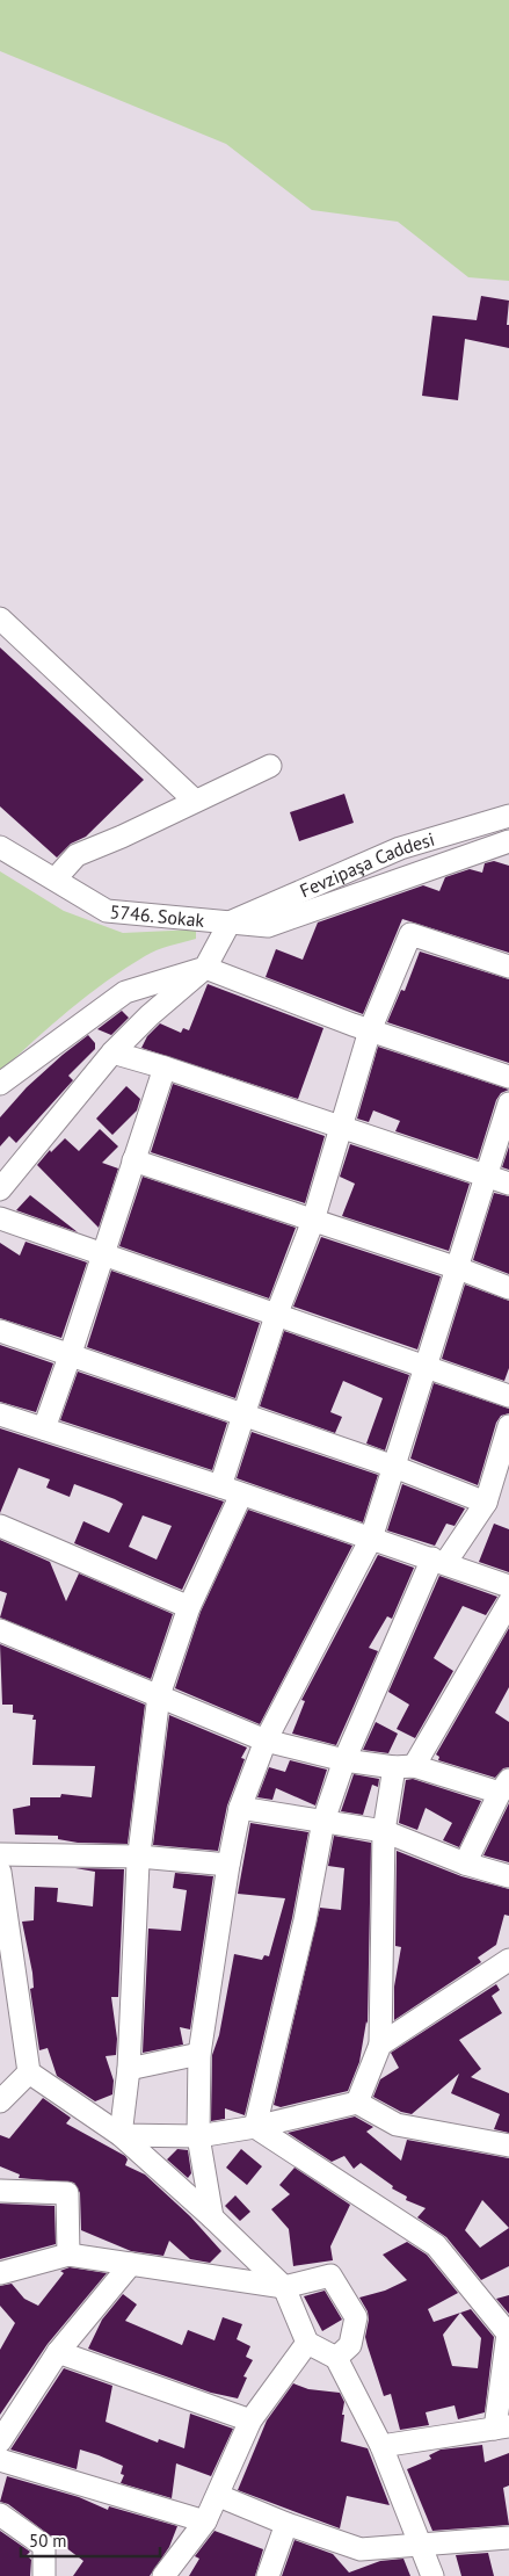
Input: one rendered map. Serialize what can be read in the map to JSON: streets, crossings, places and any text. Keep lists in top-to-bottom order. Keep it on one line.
{"streets":{"street":["Fevzipaşa Caddesi","5746. Sokak"]},"crossings":[["Fevzipaşa Caddesi","5746. Sokak"]],"scale_bar":"50 m"}
